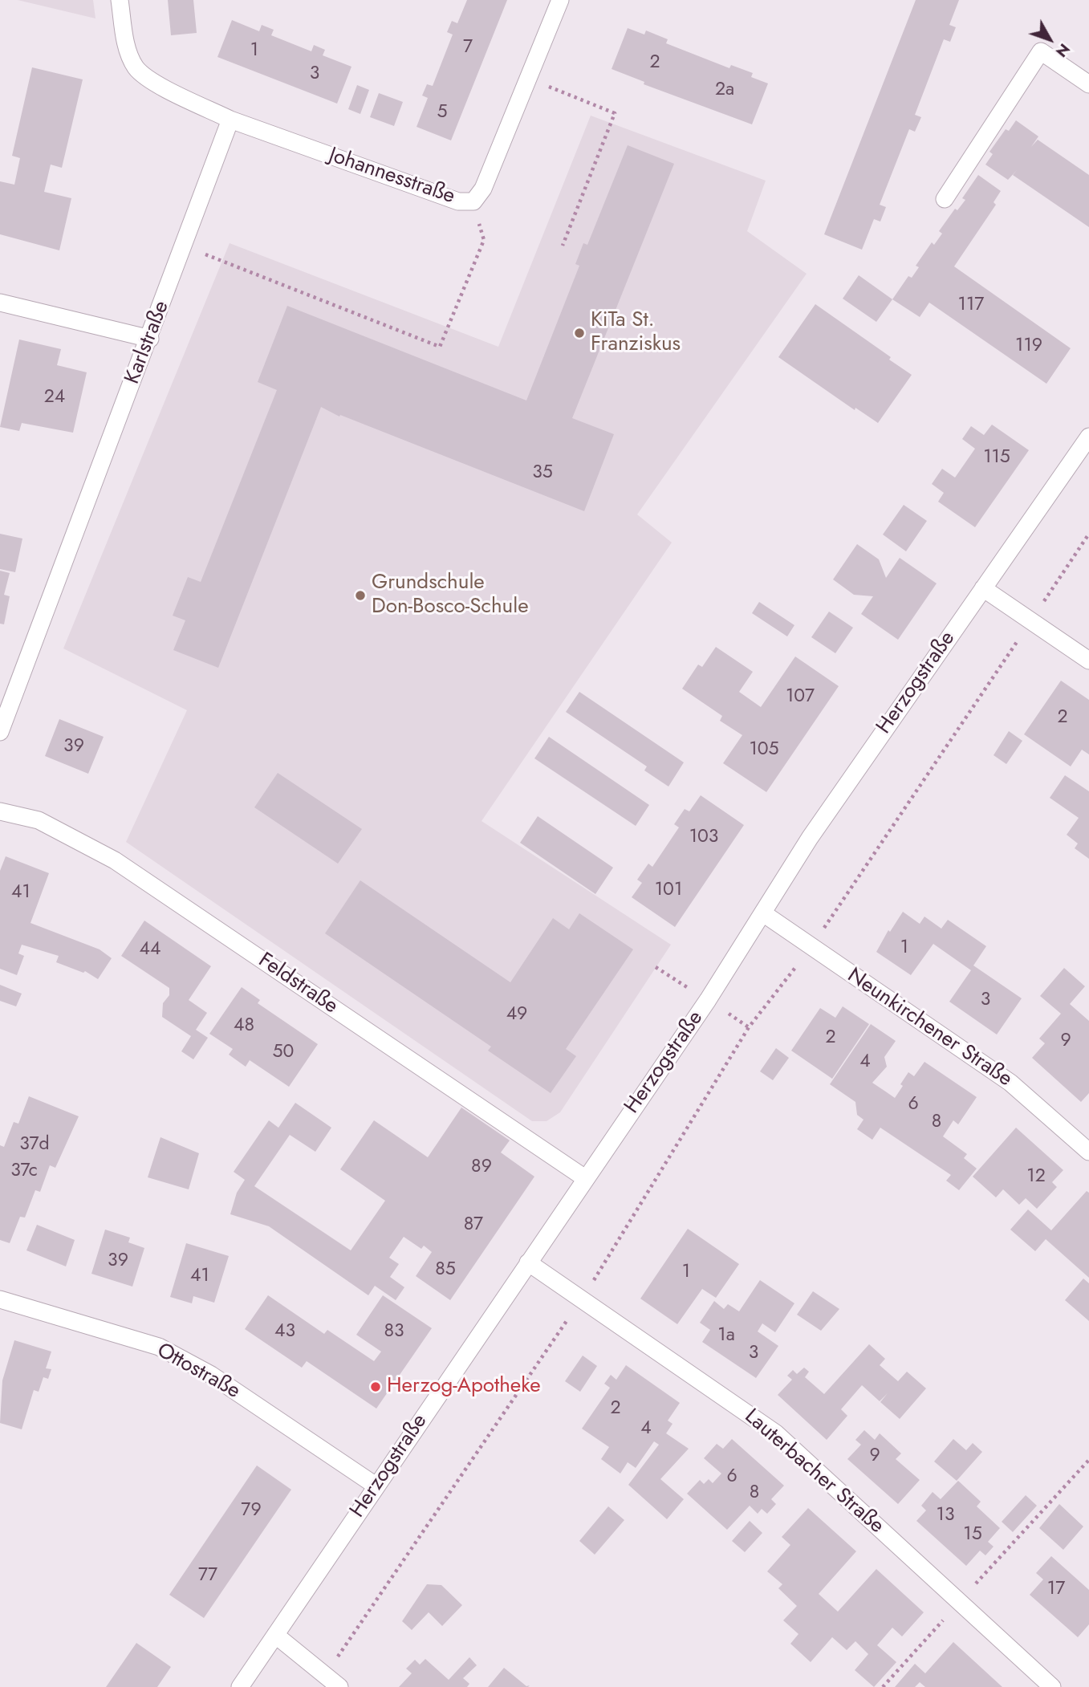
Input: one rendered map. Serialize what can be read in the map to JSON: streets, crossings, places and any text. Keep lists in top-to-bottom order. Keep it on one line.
{"streets":{"street":["Johannesstraße","Karlstraße","Herzogstraße","Feldstraße","Neunkirchener Straße","Ottostraße","Lauterbacher Straße"]},"crossings":[["Johannesstraße","Karlstraße"],["Herzogstraße","Feldstraße"],["Herzogstraße","Neunkirchener Straße"],["Herzogstraße","Ottostraße"],["Herzogstraße","Lauterbacher Straße"]],"places":["KiTa St. Franziskus","Grundschule Don-Bosco-Schule","Herzog-Apotheke"],"house_numbers":["7","1","2","3","2a","5","117","119","24","115","35","107","2","39","105","103","101","41","1","44","3","49","48","2","9","50","4","6","8","37d","89","37c","12","87","39","85","1","41","43","83","1a","3","2","4","9","6","8","79","13","15","77","17"],"north":"bottom right"}
